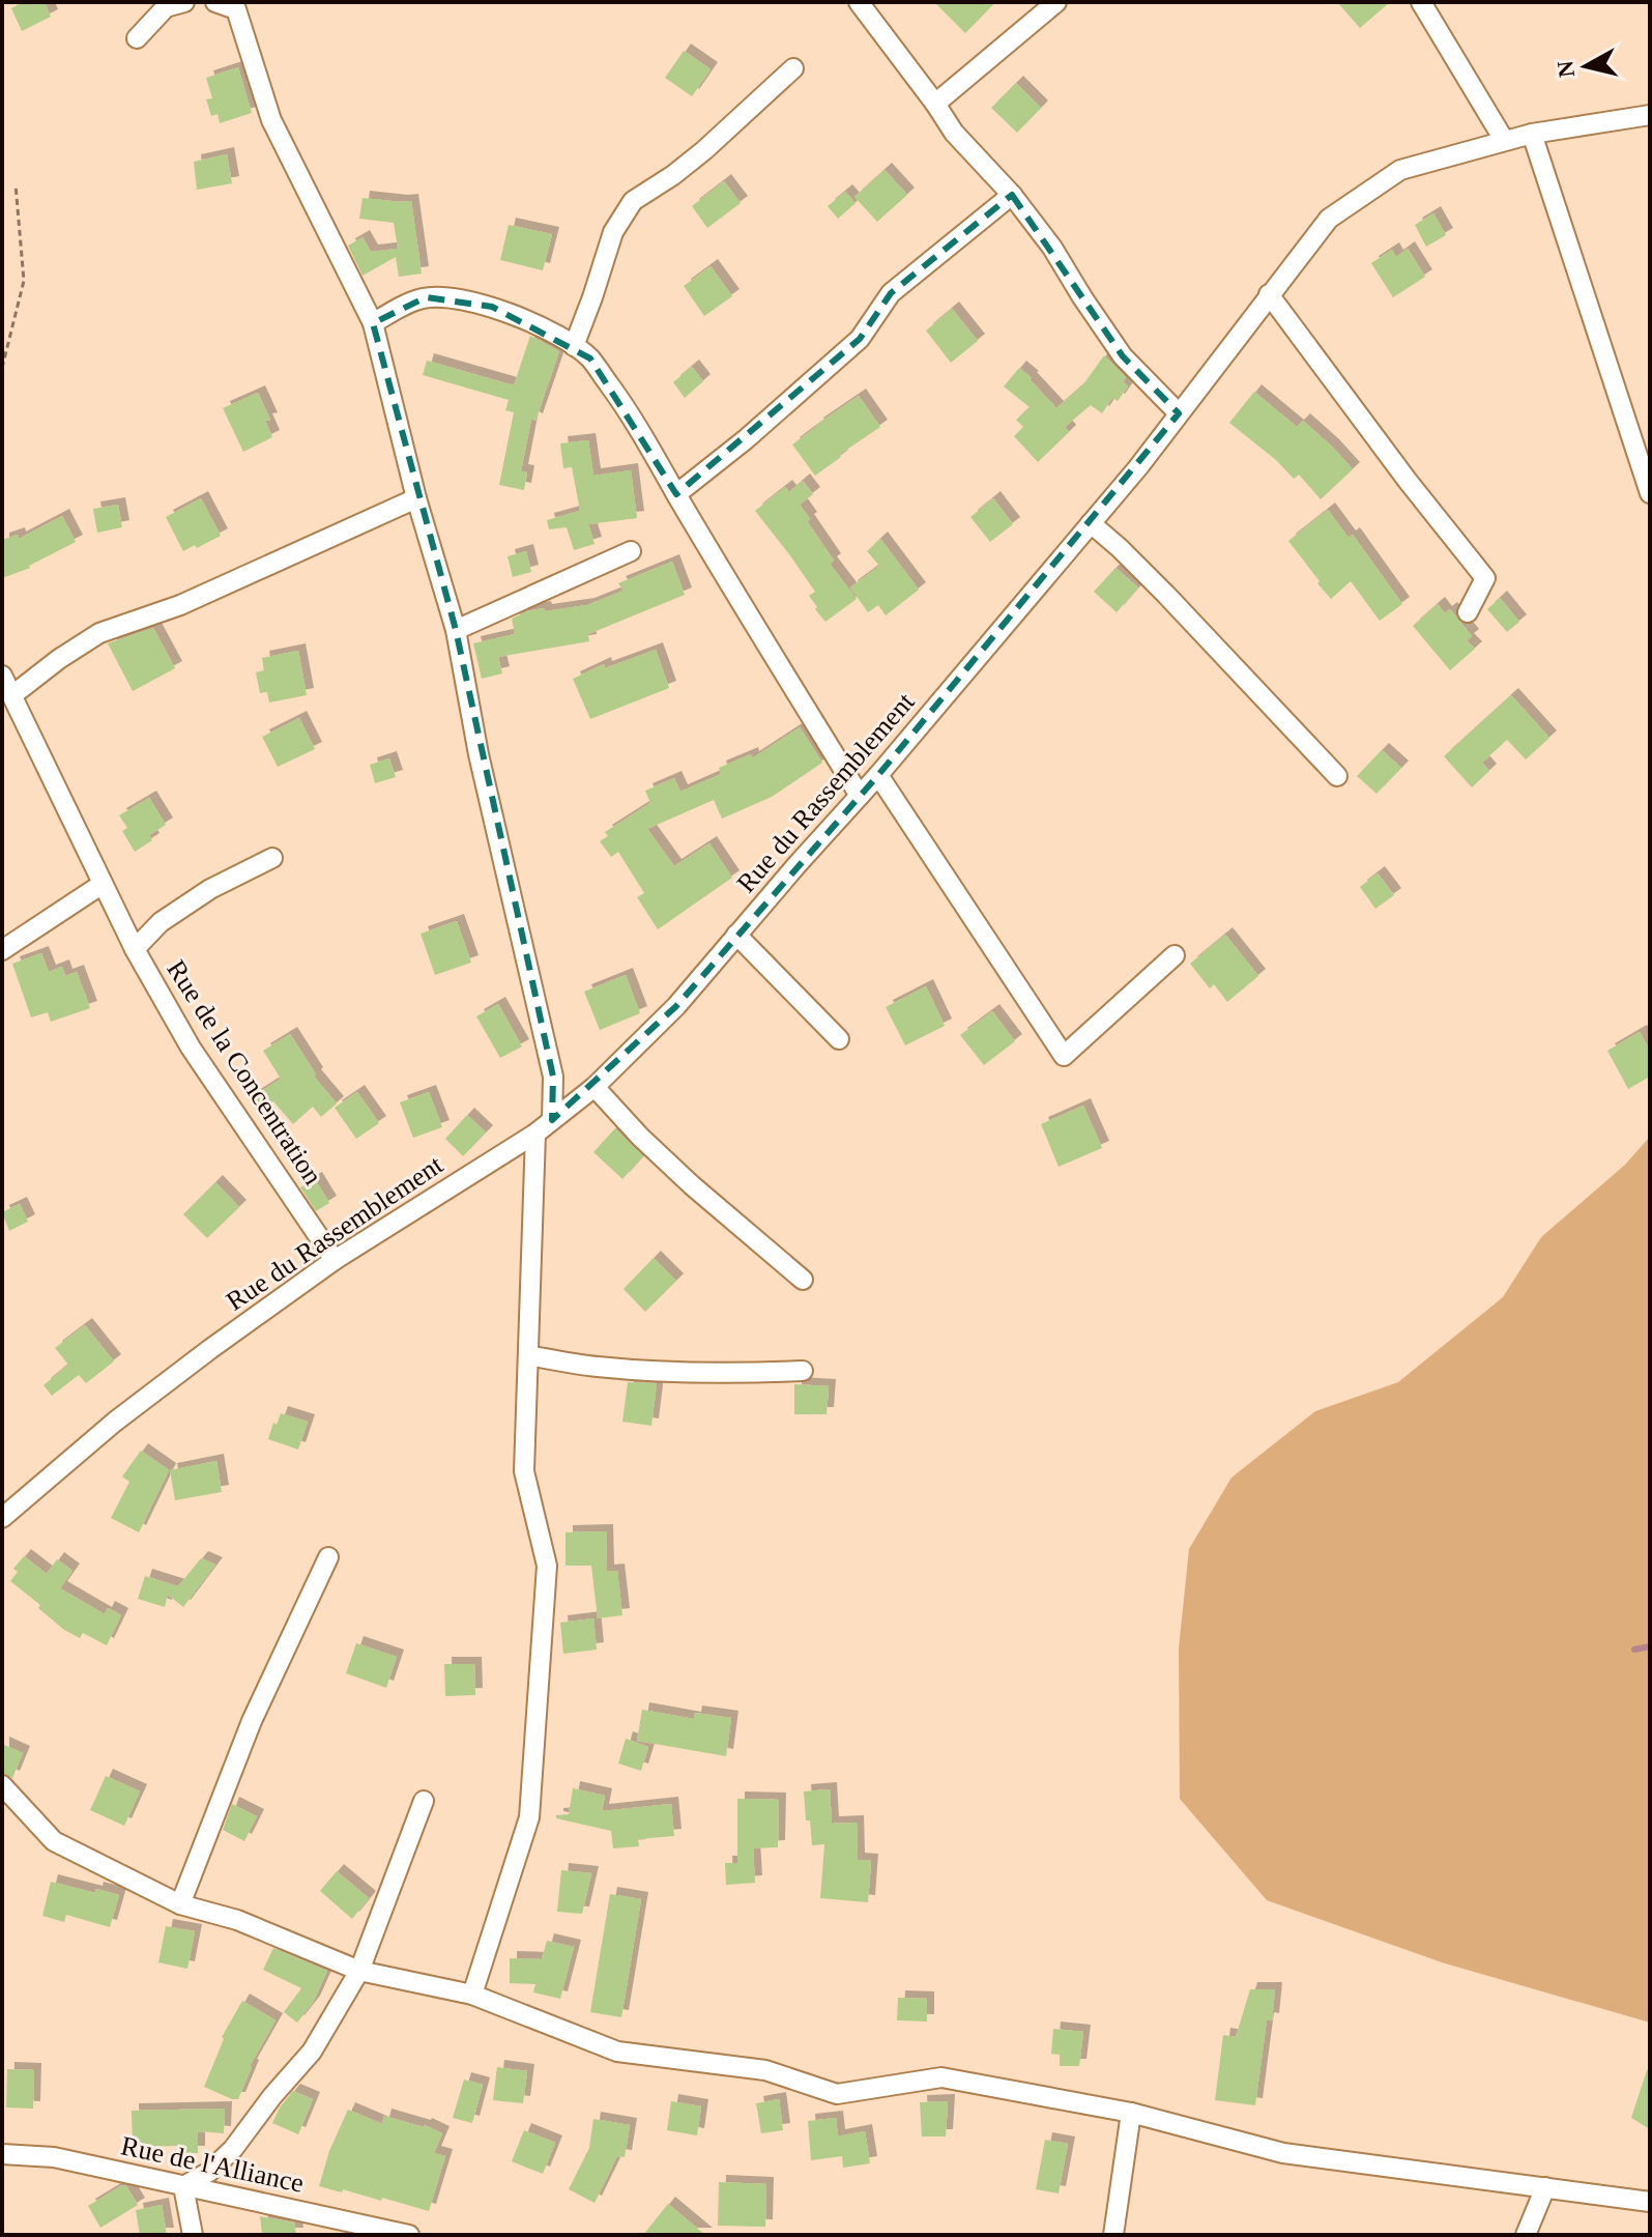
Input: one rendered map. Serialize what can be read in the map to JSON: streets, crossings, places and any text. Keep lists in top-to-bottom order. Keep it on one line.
{"streets":{"street":["Rue du Rassemblement","Rue de la Concentration","Rue de l'Alliance"]},"crossings":[["Rue du Rassemblement","Rue de la Concentration"]],"north":"left"}
